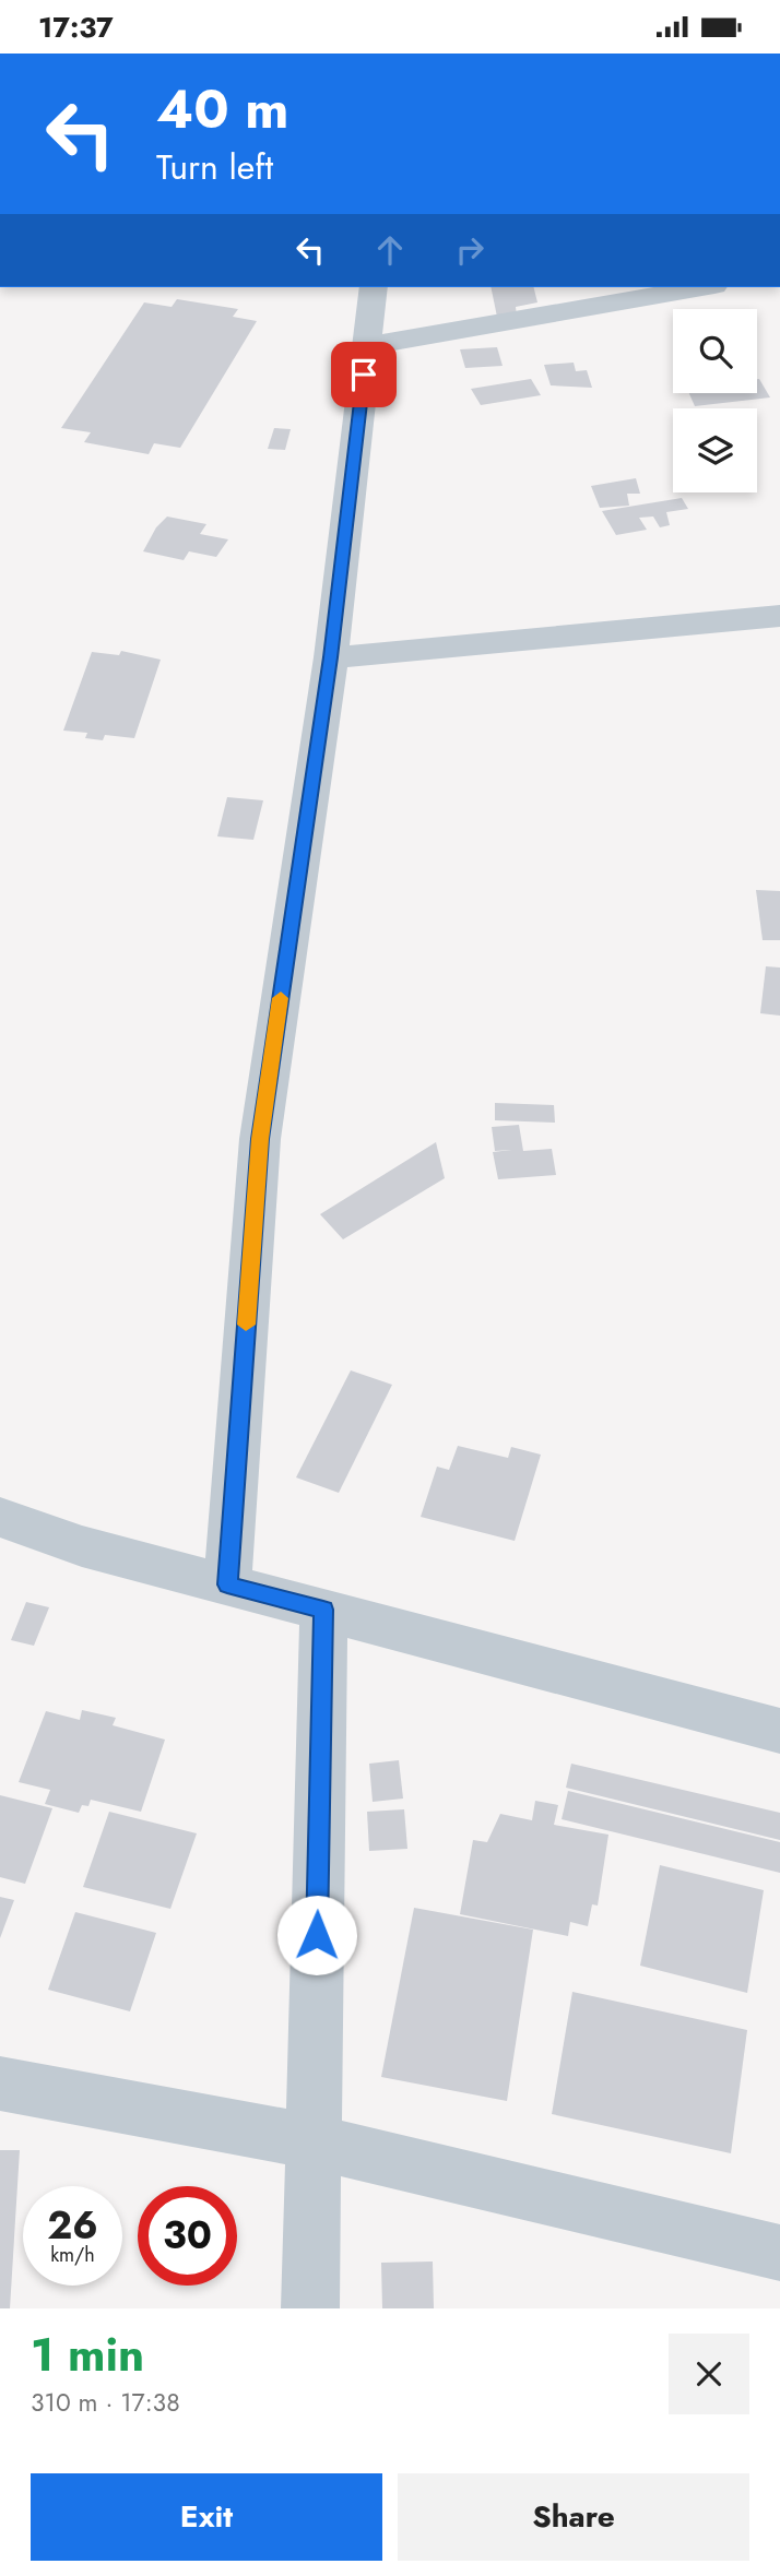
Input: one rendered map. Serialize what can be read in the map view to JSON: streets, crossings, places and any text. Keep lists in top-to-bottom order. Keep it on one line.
{"page":{"status":"17:37","turn":["40 m","Turn left"],"speed":"26 km/h","limit":"30","heading":["1 min","310 m · 17:38"],"buttons":["Exit","Share"]}}
